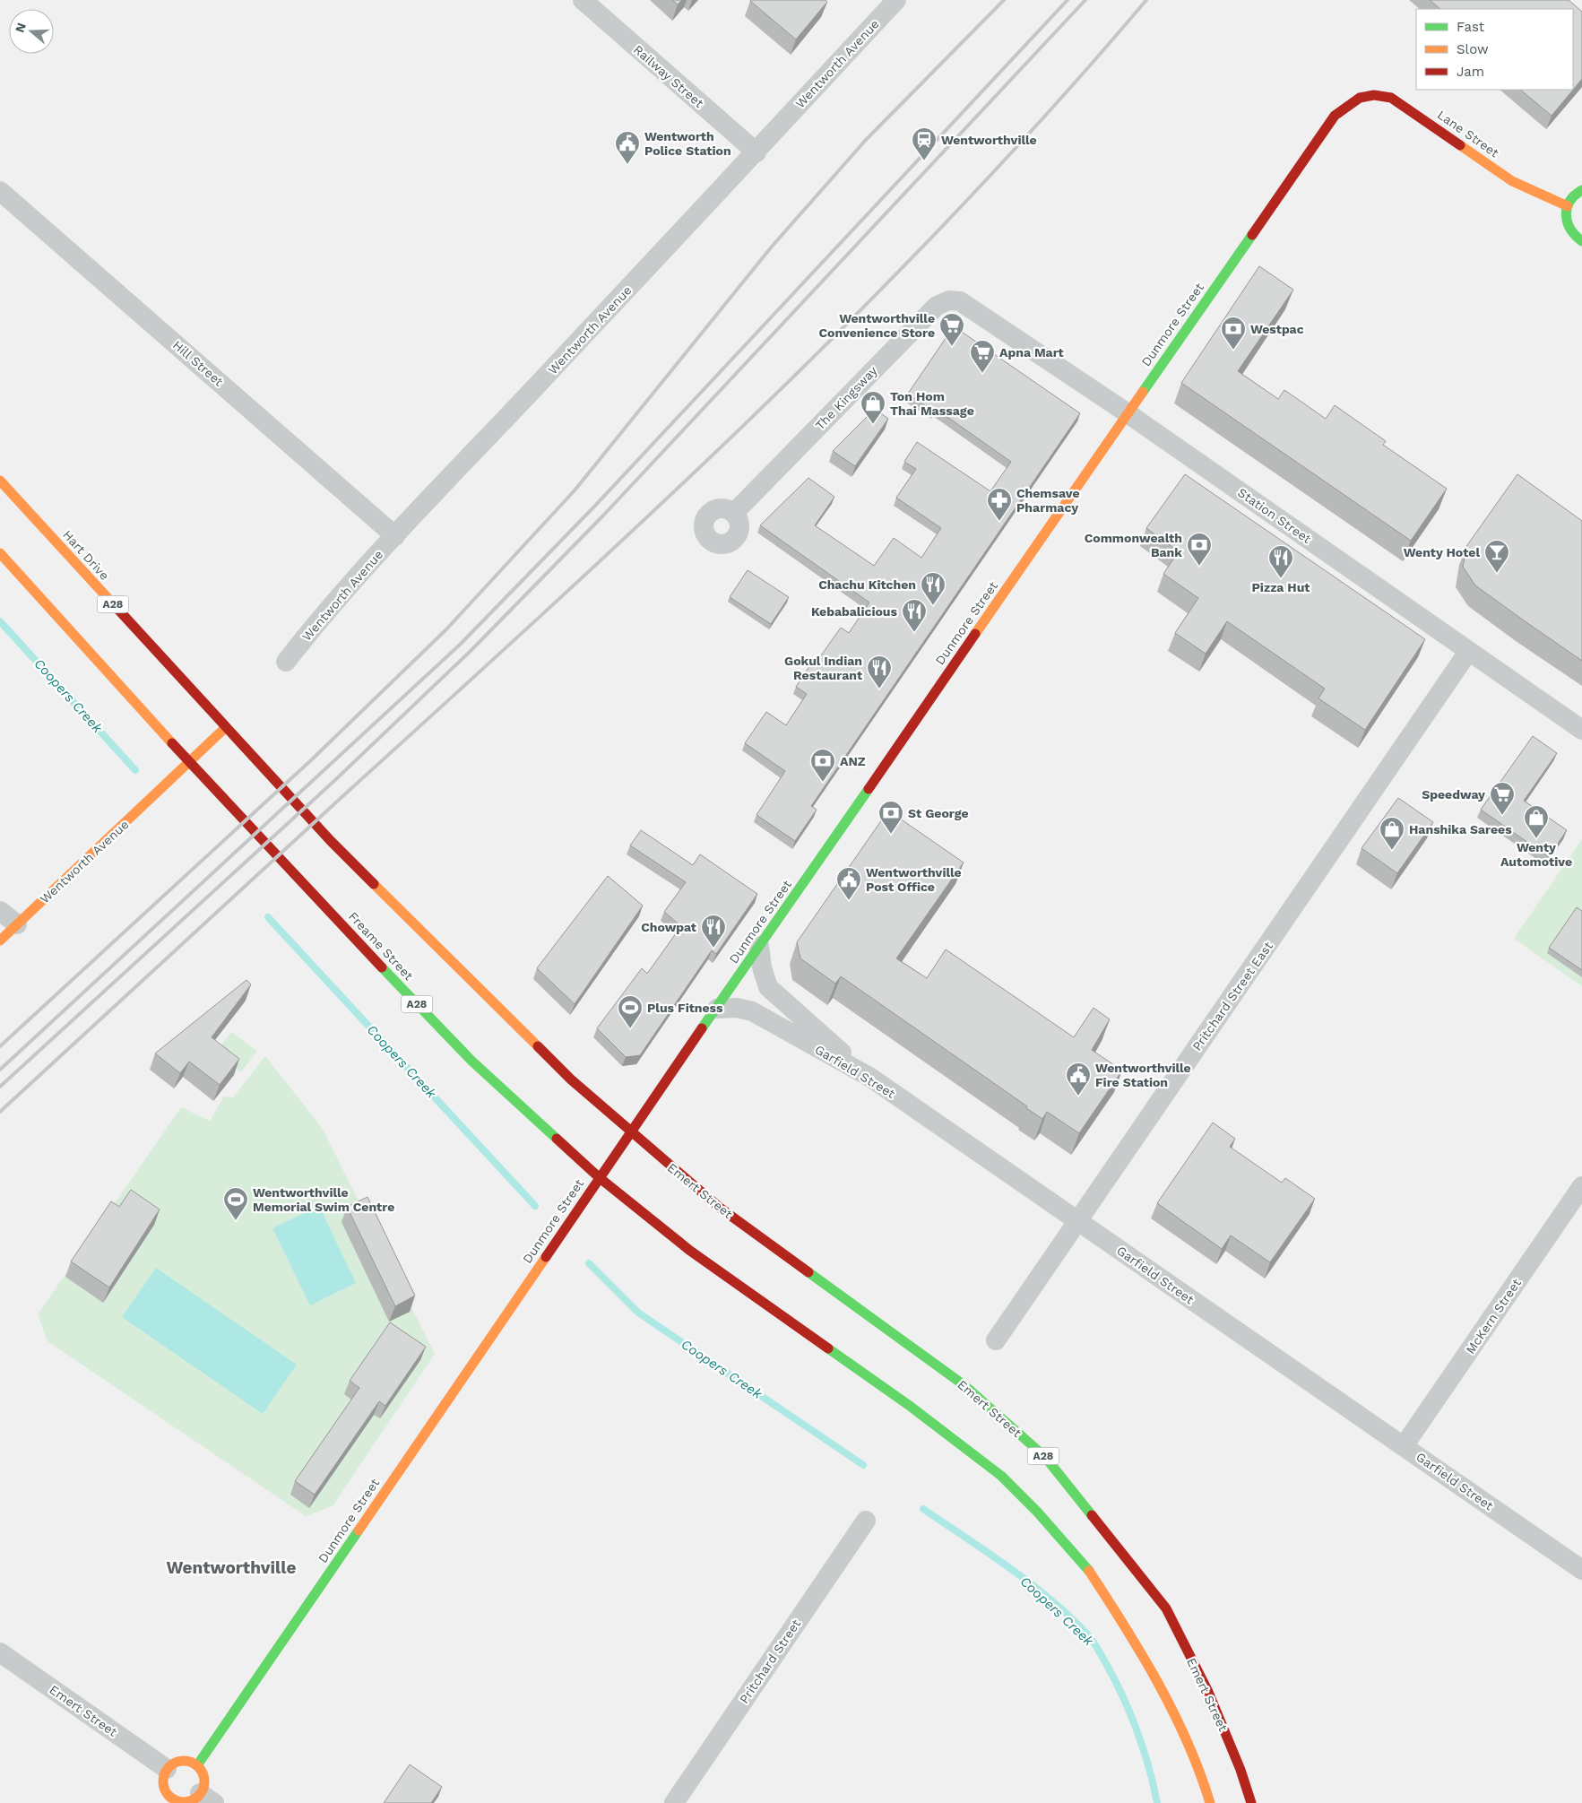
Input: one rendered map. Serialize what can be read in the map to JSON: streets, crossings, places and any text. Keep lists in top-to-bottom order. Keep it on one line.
{"streets":{"main road":["Wentworth Avenue","Lane Street","Dunmore Street","Hart Drive","A28","Freame Street","Emert Street"],"street":["Railway Street","Hill Street","The Kingsway","Station Street","Pritchard Street East","Garfield Street","McKern Street","Pritchard Street"]},"crossings":[["Wentworth Avenue","Railway Street"],["Wentworth Avenue","Hill Street"],["Wentworth Avenue","Hart Drive"],["Wentworth Avenue","A28"],["Wentworth Avenue","Freame Street"],["Lane Street","Dunmore Street"],["Dunmore Street","Station Street"],["Dunmore Street","A28"],["Dunmore Street","Freame Street"],["Dunmore Street","Garfield Street"],["Dunmore Street","Emert Street"],["The Kingsway","Station Street"],["Station Street","Pritchard Street East"],["Hart Drive","A28"],["A28","Freame Street"],["A28","Emert Street"],["Pritchard Street East","Garfield Street"],["Garfield Street","McKern Street"]],"districts":["Wentworthville"],"water":["Coopers Creek"],"places":{"station":["Wentworthville"],"public building":["Wentworth Police Station","Wentworthville Post Office","Wentworthville Fire Station"],"supermarket":["Wentworthville Convenience Store","Apna Mart","Speedway"],"bank":["Westpac","Commonwealth Bank","ANZ","St George"],"shop":["Ton Hom Thai Massage","Wenty Automotive","Hanshika Sarees"],"pharmacy":["Chemsave Pharmacy"],"bar":["Wenty Hotel"],"restaurant":["Pizza Hut","Chachu Kitchen","Kebabalicious","Gokul Indian Restaurant","Chowpat"],"sports":["Plus Fitness","Wentworthville Memorial Swim Centre"]},"legend":["Fast","Slow","Jam"],"north":"left"}
